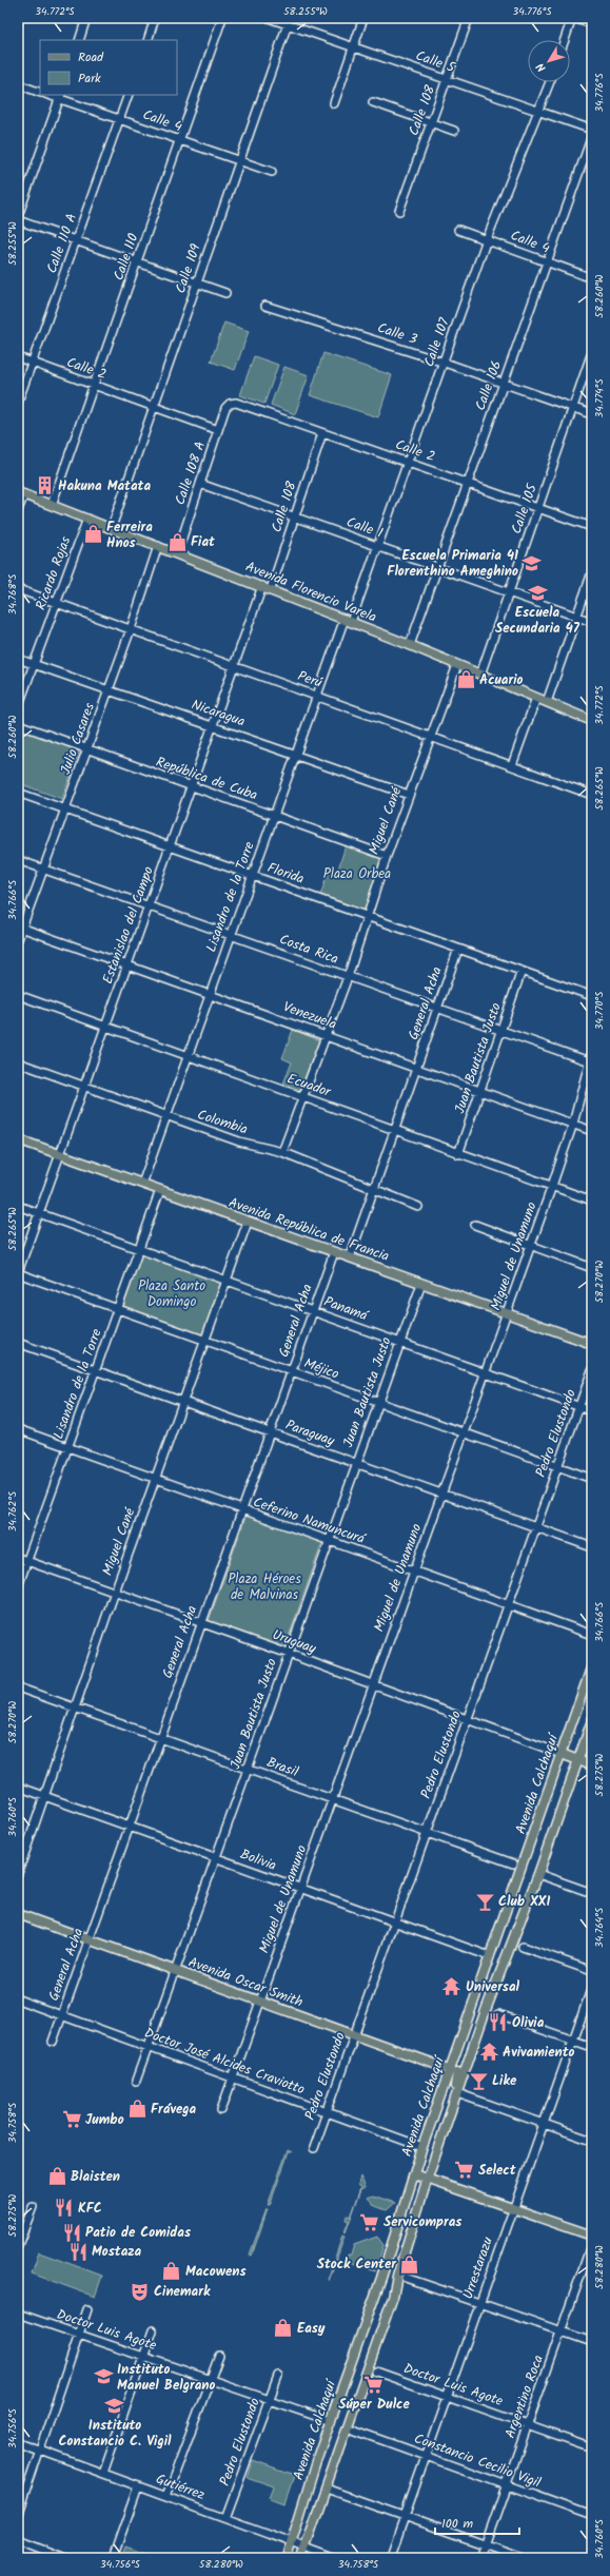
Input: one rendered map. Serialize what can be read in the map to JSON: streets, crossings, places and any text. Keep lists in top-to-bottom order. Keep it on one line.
{"streets":{"main road":["Avenida Florencio Varela","Avenida República de Francia","Avenida Calchaquí","Avenida Oscar Smith"],"street":["Calle 5","Calle 108","Calle 4","Calle 110 A","Calle 110","Calle 109","Calle 3","Calle 107","Calle 2","Calle 106","Calle 108 A","Calle 105","Calle 1","Ricardo Rojas","Perú","Nicaragua","Julio Casares","República de Cuba","Miguel Cané","Florida","Lisandro de la Torre","Estanislao del Campo","Costa Rica","General Acha","Venezuela","Juan Bautista Justo","Ecuador","Colombia","Miguel de Unamuno","Panamá","Méjico","Paraguay","Pedro Elustondo","Ceferino Namuncurá","Uruguay","Brasil","Bolivia","Doctor José Alcides Craviotto","Urrestarazu","Doctor Luis Agote","Argentino Roca","Constancio Cecilio Vigil","Gutiérrez"]},"crossings":[["Calle 5","Calle 108"],["Calle 5","Calle 109"],["Calle 5","Calle 107"],["Calle 108","Calle 2"],["Calle 108","Calle 1"],["Calle 108","Avenida Florencio Varela"],["Calle 108","Estanislao del Campo"],["Calle 4","Calle 110 A"],["Calle 4","Calle 110"],["Calle 4","Calle 109"],["Calle 4","Calle 107"],["Calle 4","Calle 106"],["Calle 110 A","Calle 2"],["Calle 110","Calle 2"],["Calle 110","Avenida Florencio Varela"],["Calle 109","Calle 2"],["Calle 109","Avenida Florencio Varela"],["Calle 3","Calle 107"],["Calle 3","Calle 106"],["Calle 3","Calle 105"],["Calle 107","Calle 2"],["Calle 107","Calle 1"],["Calle 107","Avenida Florencio Varela"],["Calle 107","Lisandro de la Torre"],["Calle 2","Calle 106"],["Calle 2","Calle 108 A"],["Calle 2","Calle 105"],["Calle 106","Calle 1"],["Calle 106","Avenida Florencio Varela"],["Calle 108 A","Calle 1"],["Calle 108 A","Avenida Florencio Varela"],["Calle 105","Calle 1"],["Calle 105","Avenida Florencio Varela"],["Ricardo Rojas","Avenida Florencio Varela"],["Ricardo Rojas","Perú"],["Ricardo Rojas","Nicaragua"],["Avenida Florencio Varela","Julio Casares"],["Avenida Florencio Varela","Miguel Cané"],["Avenida Florencio Varela","Lisandro de la Torre"],["Avenida Florencio Varela","Estanislao del Campo"],["Perú","Julio Casares"],["Perú","Miguel Cané"],["Perú","Lisandro de la Torre"],["Perú","Estanislao del Campo"],["Nicaragua","Julio Casares"],["Nicaragua","Miguel Cané"],["Nicaragua","Lisandro de la Torre"],["Nicaragua","Estanislao del Campo"],["Julio Casares","República de Cuba"],["Julio Casares","Florida"],["Julio Casares","Costa Rica"],["Julio Casares","Venezuela"],["República de Cuba","Miguel Cané"],["República de Cuba","Lisandro de la Torre"],["República de Cuba","Estanislao del Campo"],["Miguel Cané","Florida"],["Miguel Cané","Costa Rica"],["Miguel Cané","Venezuela"],["Miguel Cané","Ecuador"],["Miguel Cané","Colombia"],["Miguel Cané","Avenida República de Francia"],["Miguel Cané","Panamá"],["Miguel Cané","Méjico"],["Miguel Cané","Paraguay"],["Miguel Cané","Ceferino Namuncurá"],["Miguel Cané","Uruguay"],["Miguel Cané","Brasil"],["Miguel Cané","Bolivia"],["Florida","Lisandro de la Torre"],["Florida","Estanislao del Campo"],["Florida","General Acha"],["Florida","Juan Bautista Justo"],["Lisandro de la Torre","Costa Rica"],["Lisandro de la Torre","Venezuela"],["Lisandro de la Torre","Ecuador"],["Lisandro de la Torre","Colombia"],["Lisandro de la Torre","Avenida República de Francia"],["Lisandro de la Torre","Panamá"],["Lisandro de la Torre","Méjico"],["Lisandro de la Torre","Paraguay"],["Lisandro de la Torre","Ceferino Namuncurá"],["Lisandro de la Torre","Uruguay"],["Estanislao del Campo","Costa Rica"],["Estanislao del Campo","Venezuela"],["Estanislao del Campo","Ecuador"],["Estanislao del Campo","Colombia"],["Estanislao del Campo","Avenida República de Francia"],["Estanislao del Campo","Panamá"],["Estanislao del Campo","Méjico"],["Costa Rica","General Acha"],["Costa Rica","Juan Bautista Justo"],["Costa Rica","Miguel de Unamuno"],["General Acha","Venezuela"],["General Acha","Ecuador"],["General Acha","Colombia"],["General Acha","Avenida República de Francia"],["General Acha","Panamá"],["General Acha","Méjico"],["General Acha","Paraguay"],["General Acha","Ceferino Namuncurá"],["General Acha","Uruguay"],["General Acha","Brasil"],["General Acha","Bolivia"],["General Acha","Avenida Oscar Smith"],["General Acha","Doctor José Alcides Craviotto"],["Venezuela","Juan Bautista Justo"],["Venezuela","Miguel de Unamuno"],["Juan Bautista Justo","Ecuador"],["Juan Bautista Justo","Avenida República de Francia"],["Juan Bautista Justo","Panamá"],["Juan Bautista Justo","Méjico"],["Juan Bautista Justo","Paraguay"],["Juan Bautista Justo","Ceferino Namuncurá"],["Juan Bautista Justo","Uruguay"],["Juan Bautista Justo","Brasil"],["Juan Bautista Justo","Bolivia"],["Juan Bautista Justo","Avenida Oscar Smith"],["Juan Bautista Justo","Doctor José Alcides Craviotto"],["Ecuador","Miguel de Unamuno"],["Avenida República de Francia","Miguel de Unamuno"],["Miguel de Unamuno","Panamá"],["Miguel de Unamuno","Méjico"],["Miguel de Unamuno","Paraguay"],["Miguel de Unamuno","Ceferino Namuncurá"],["Miguel de Unamuno","Uruguay"],["Miguel de Unamuno","Brasil"],["Miguel de Unamuno","Bolivia"],["Miguel de Unamuno","Avenida Oscar Smith"],["Miguel de Unamuno","Doctor José Alcides Craviotto"],["Panamá","Pedro Elustondo"],["Méjico","Pedro Elustondo"],["Paraguay","Pedro Elustondo"],["Pedro Elustondo","Ceferino Namuncurá"],["Pedro Elustondo","Uruguay"],["Pedro Elustondo","Brasil"],["Pedro Elustondo","Bolivia"],["Pedro Elustondo","Avenida Oscar Smith"],["Pedro Elustondo","Doctor José Alcides Craviotto"],["Pedro Elustondo","Doctor Luis Agote"],["Pedro Elustondo","Gutiérrez"],["Uruguay","Avenida Calchaquí"],["Avenida Calchaquí","Bolivia"],["Avenida Calchaquí","Avenida Oscar Smith"],["Avenida Calchaquí","Doctor José Alcides Craviotto"],["Avenida Calchaquí","Doctor Luis Agote"],["Avenida Calchaquí","Gutiérrez"],["Urrestarazu","Doctor Luis Agote"],["Urrestarazu","Constancio Cecilio Vigil"],["Doctor Luis Agote","Argentino Roca"],["Argentino Roca","Constancio Cecilio Vigil"]],"parks":["Plaza Orbea","Plaza Santo Domingo","Plaza Héroes de Malvinas"],"places":{"building":["Hakuna Matata"],"shop":["Ferreira Hnos","Fiat","Acuario","Frávega","Blaisten","Stock Center","Macowens","Easy"],"school or university":["Escuela Primaria 41 Florenthino Ameghino","Escuela Secundaria 47","Instituto Manuel Belgrano","Instituto Constancio C. Vigil"],"bar":["Club XXI","Like"],"temple":["Universal","Avivamiento"],"restaurant":["Olivia","KFC","Patio de Comidas","Mostaza"],"supermarket":["Jumbo","Select","Servicompras","Súper Dulce"],"theatre":["Cinemark"]},"legend":["Road","Park"],"scale_bar":"100 m","north":"bottom left","coordinates":["34.772°S","58.255°W","34.776°S","58.260°W","34.774°S","34.768°S","58.265°W","34.766°S","34.770°S","58.270°W","34.762°S","58.275°W","34.760°S","34.764°S","34.758°S","58.280°W","34.756°S"]}
